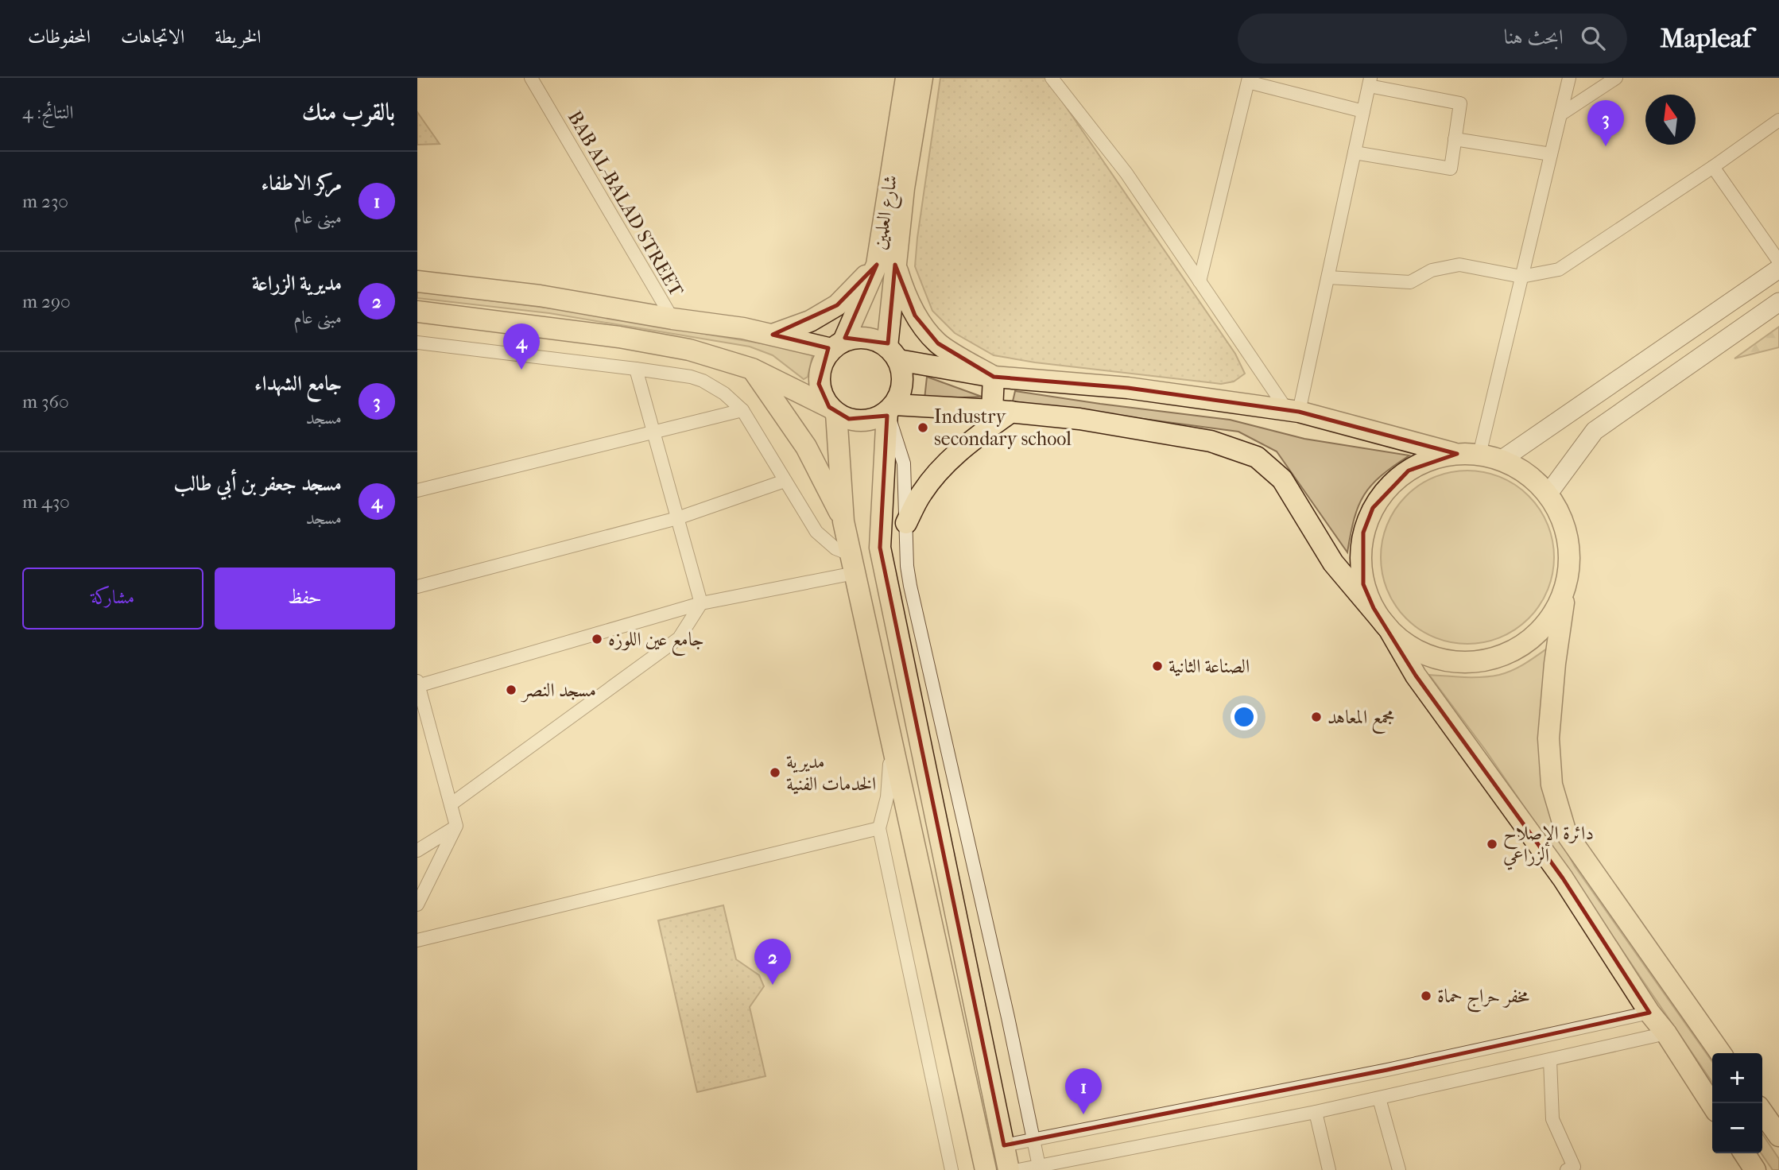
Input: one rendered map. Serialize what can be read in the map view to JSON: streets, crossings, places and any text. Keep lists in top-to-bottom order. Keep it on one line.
{"streets":{"main road":["شارع العلمين"],"street":["BAB AL-BALAD STREET"]},"places":["Industry secondary school","جامع عين اللوزه","الصناعة الثانية","مسجد النصر","مجمع المعاهد","مديرية الخدمات الفنية","دائرة الإصلاح الزراعي","مخفر حراج حماة"],"north":"top","page":{"header":"Mapleaf","search":"ابحث هنا","nav":["الخريطة","الاتجاهات","المحفوظات"],"heading":["بالقرب منك","النتائج: 4"],"pins":["3","4","2","1"],"list":[{"mark":"1","name":"مركز الاطفاء","note":"مبنى عام","value":"230 m"},{"mark":"2","name":"مديرية الزراعة","note":"مبنى عام","value":"290 m"},{"mark":"3","name":"جامع الشهداء","note":"مسجد","value":"360 m"},{"mark":"4","name":"مسجد جعفر بن أبي طالب","note":"مسجد","value":"430 m"}],"buttons":["حفظ","مشاركة"],"map_buttons":["+","−"]}}
